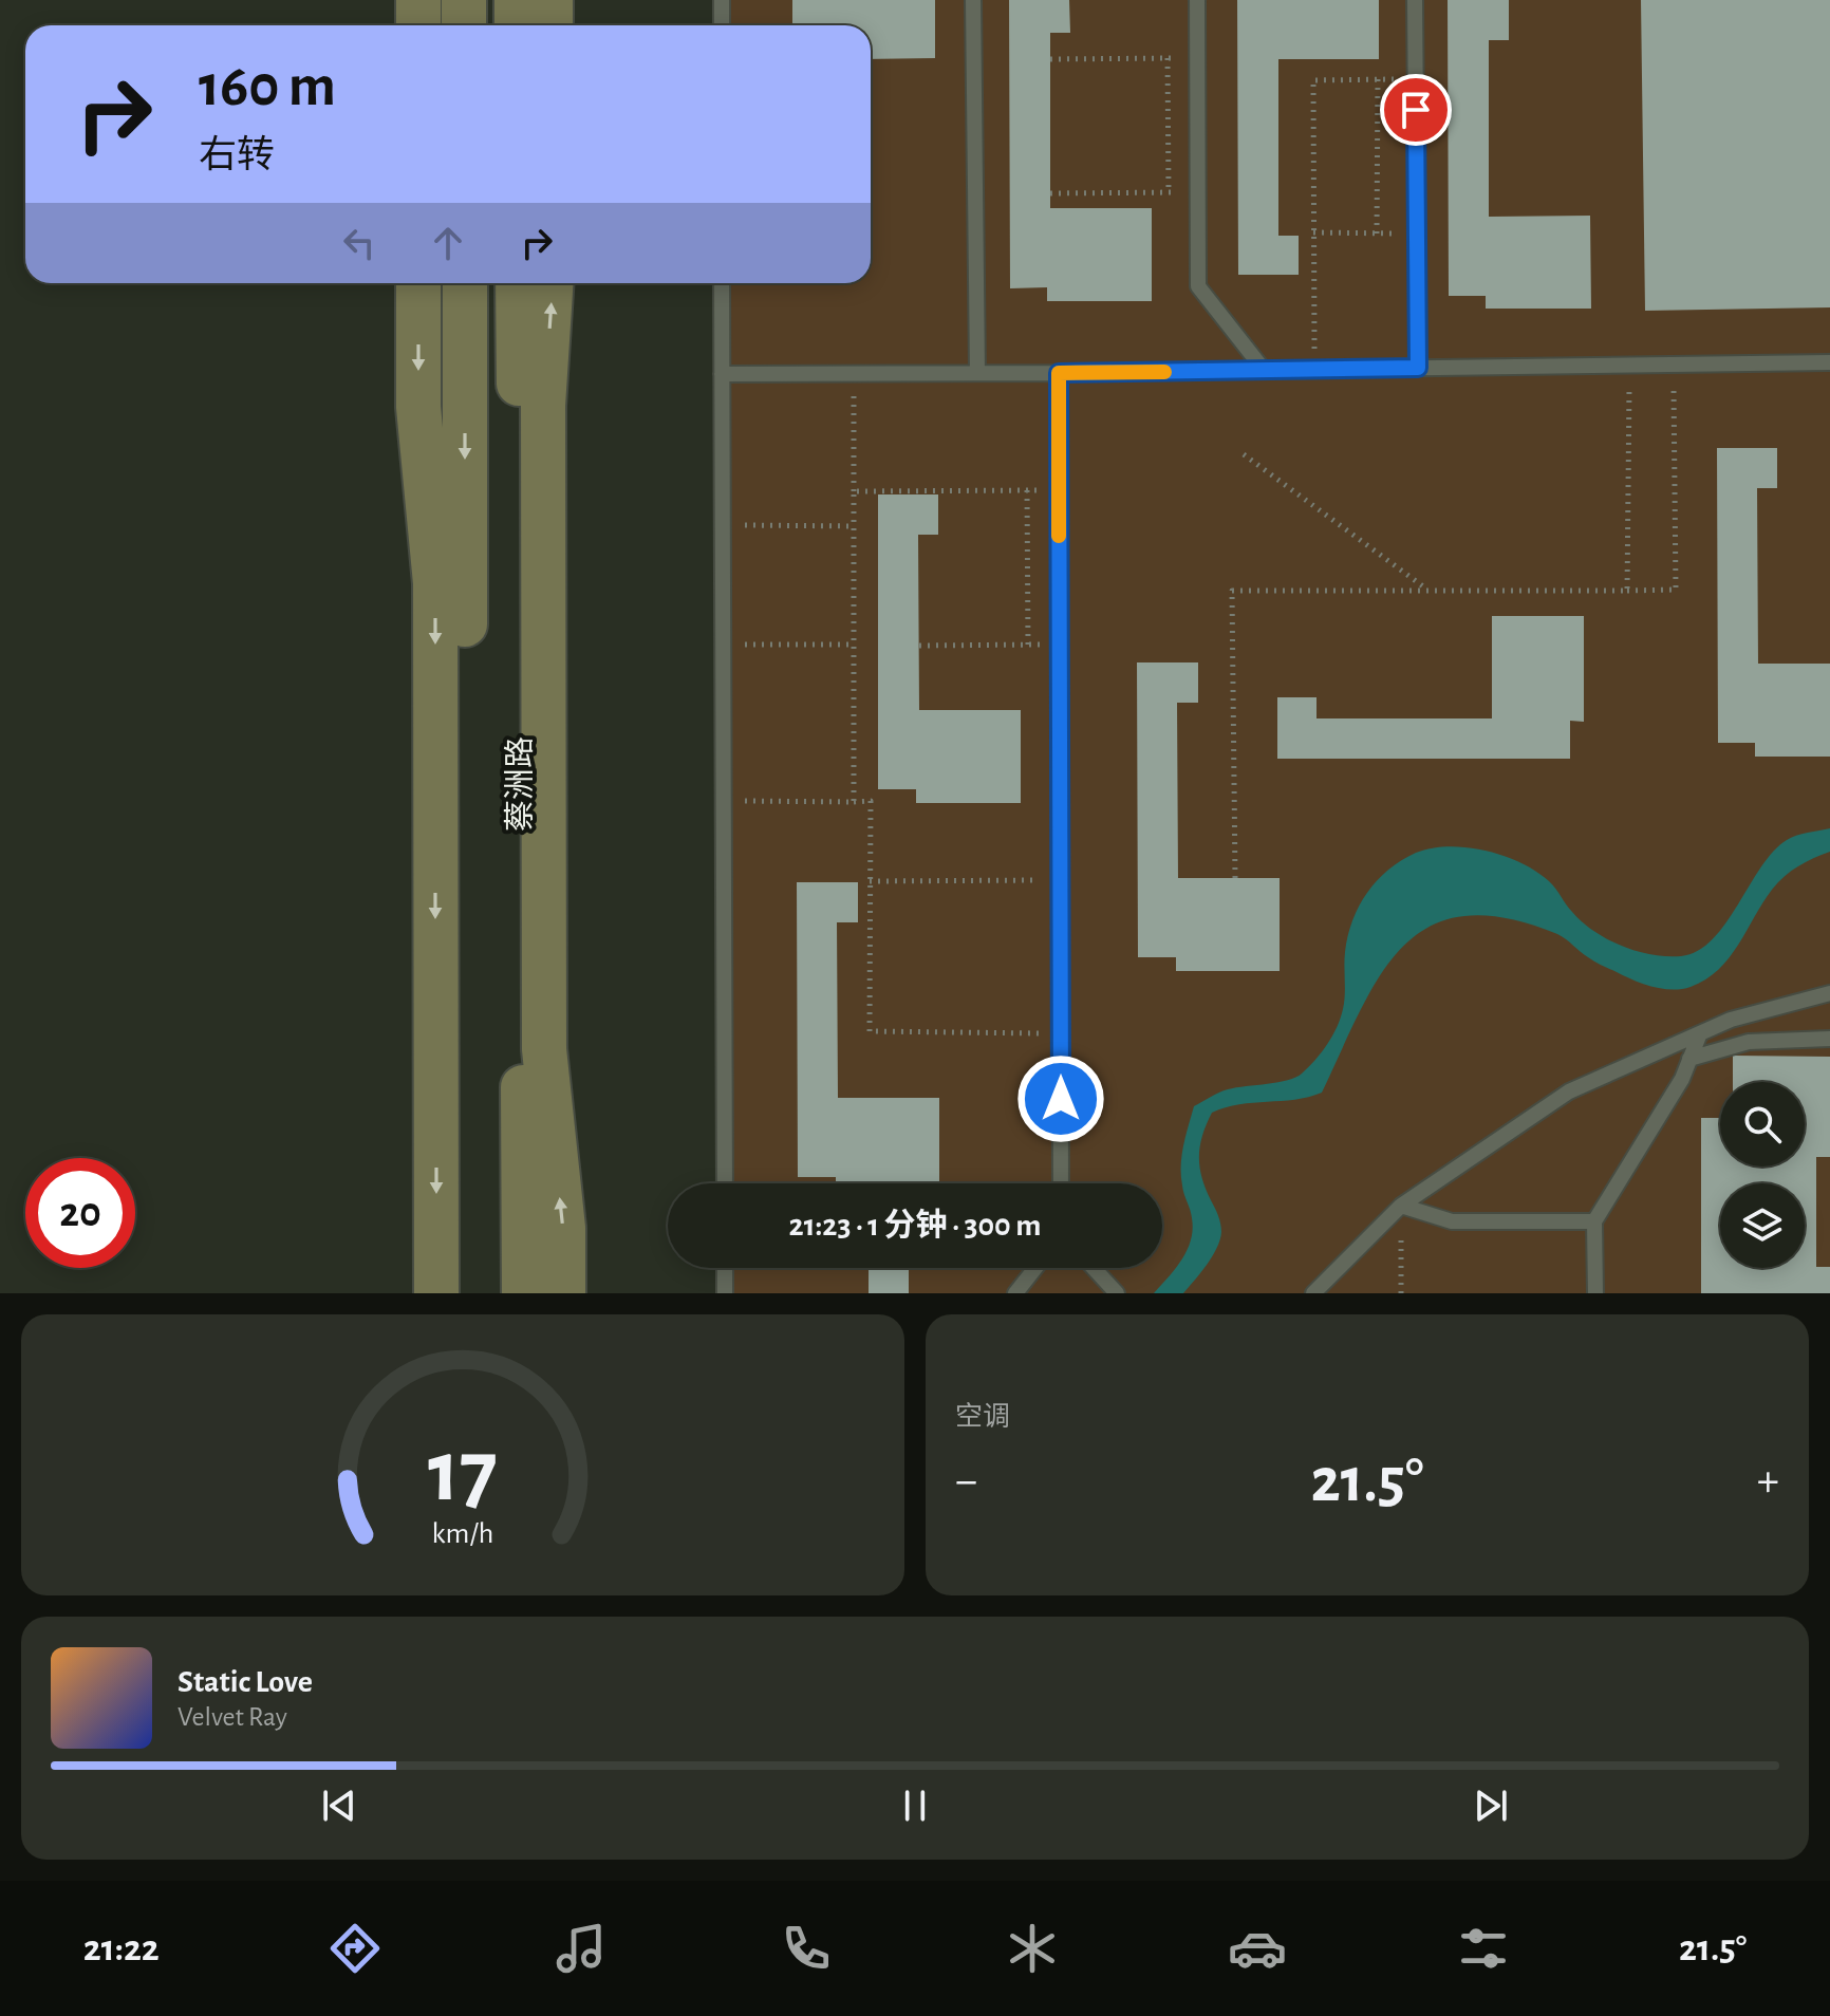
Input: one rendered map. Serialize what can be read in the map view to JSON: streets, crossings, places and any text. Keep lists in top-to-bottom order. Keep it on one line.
{"streets":{"street":["蔡洲路"]},"page":{"turn":["160 m","右转"],"limit":"20","trip":"21:23 · 1 分钟 · 300 m","tile":"空调","heat":["−","21.5°","+"],"song":["Static Love","Velvet Ray"],"tabs":["21:22","21.5°"],"gauge":["17","km/h"]}}
